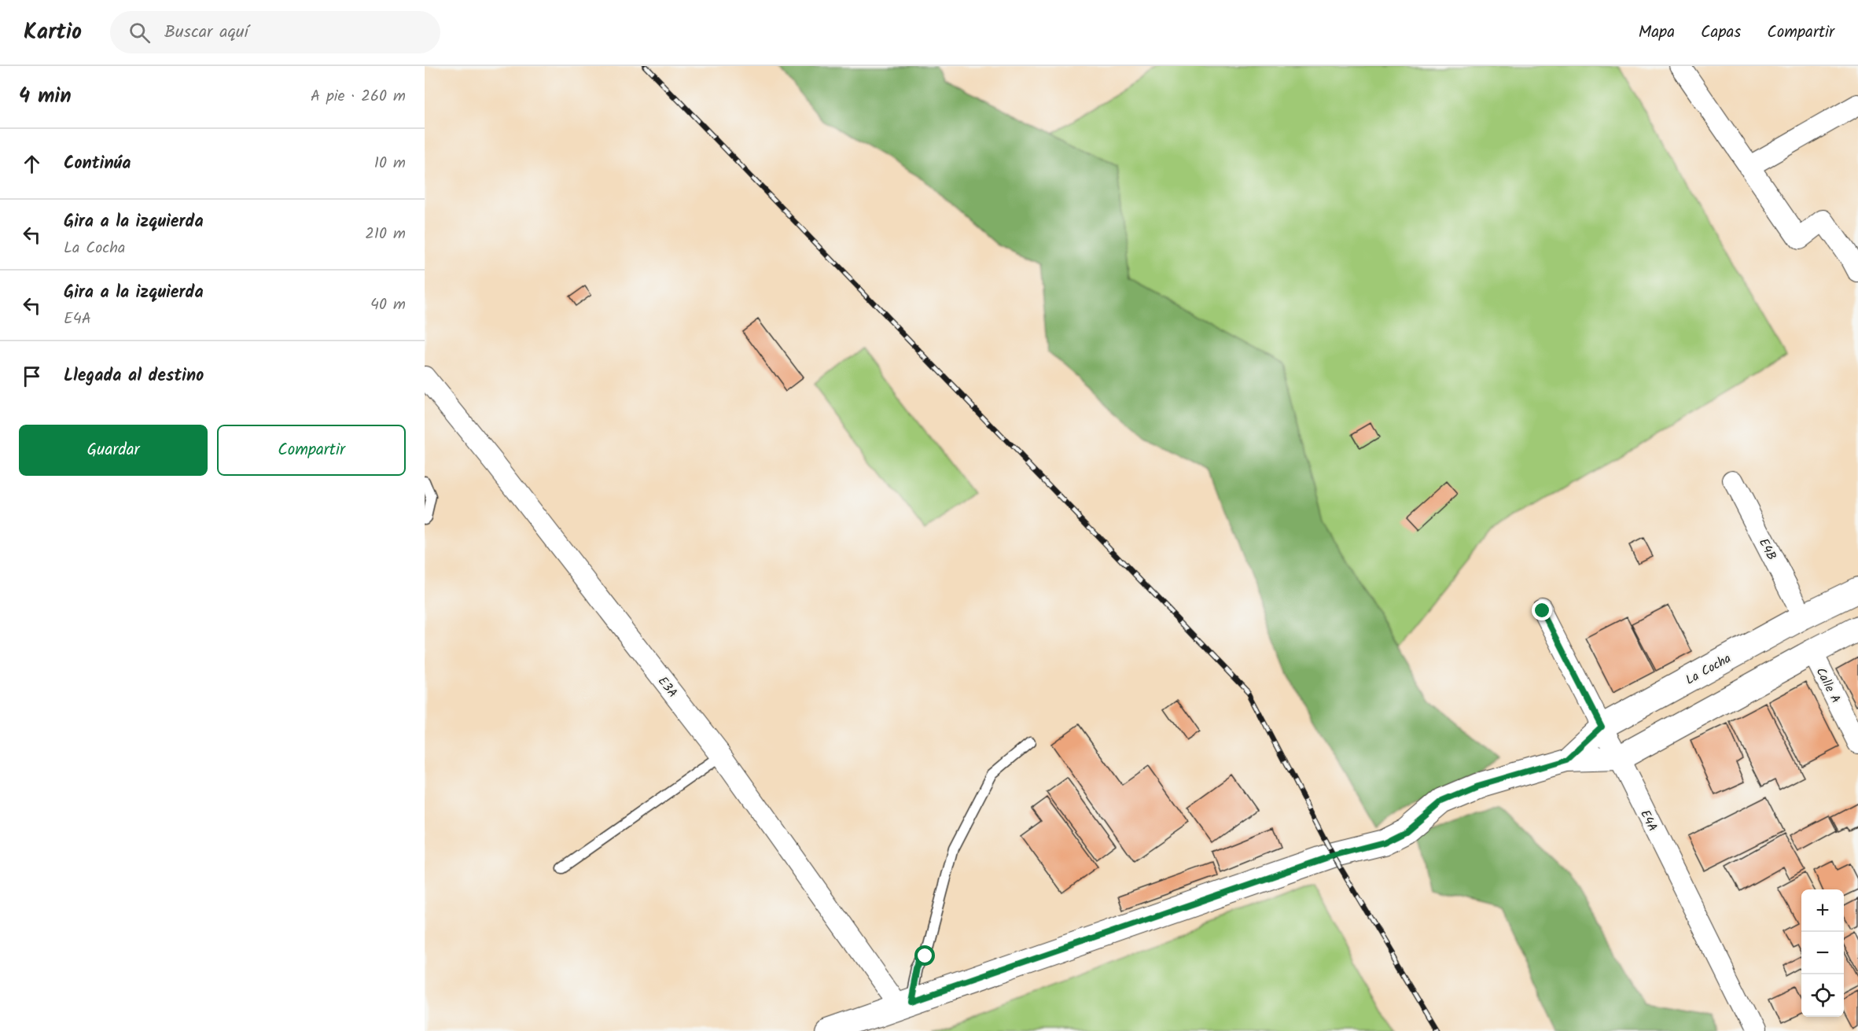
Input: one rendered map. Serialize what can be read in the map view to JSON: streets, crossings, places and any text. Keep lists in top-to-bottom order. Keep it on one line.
{"streets":{"street":["E4B","La Cocha","Calle A","E3A","E4A"]},"crossings":[["E4B","La Cocha"],["La Cocha","Calle A"],["La Cocha","E3A"],["La Cocha","E4A"]],"page":{"header":"Kartio","search":"Buscar aquí","nav":["Mapa","Capas","Compartir"],"heading":["4 min","A pie · 260 m"],"list":[["Continúa","10 m"],["Gira a la izquierda","La Cocha","210 m"],["Gira a la izquierda","E4A","40 m"],"Llegada al destino"],"buttons":["Guardar","Compartir"],"map_buttons":["+","−"]}}
